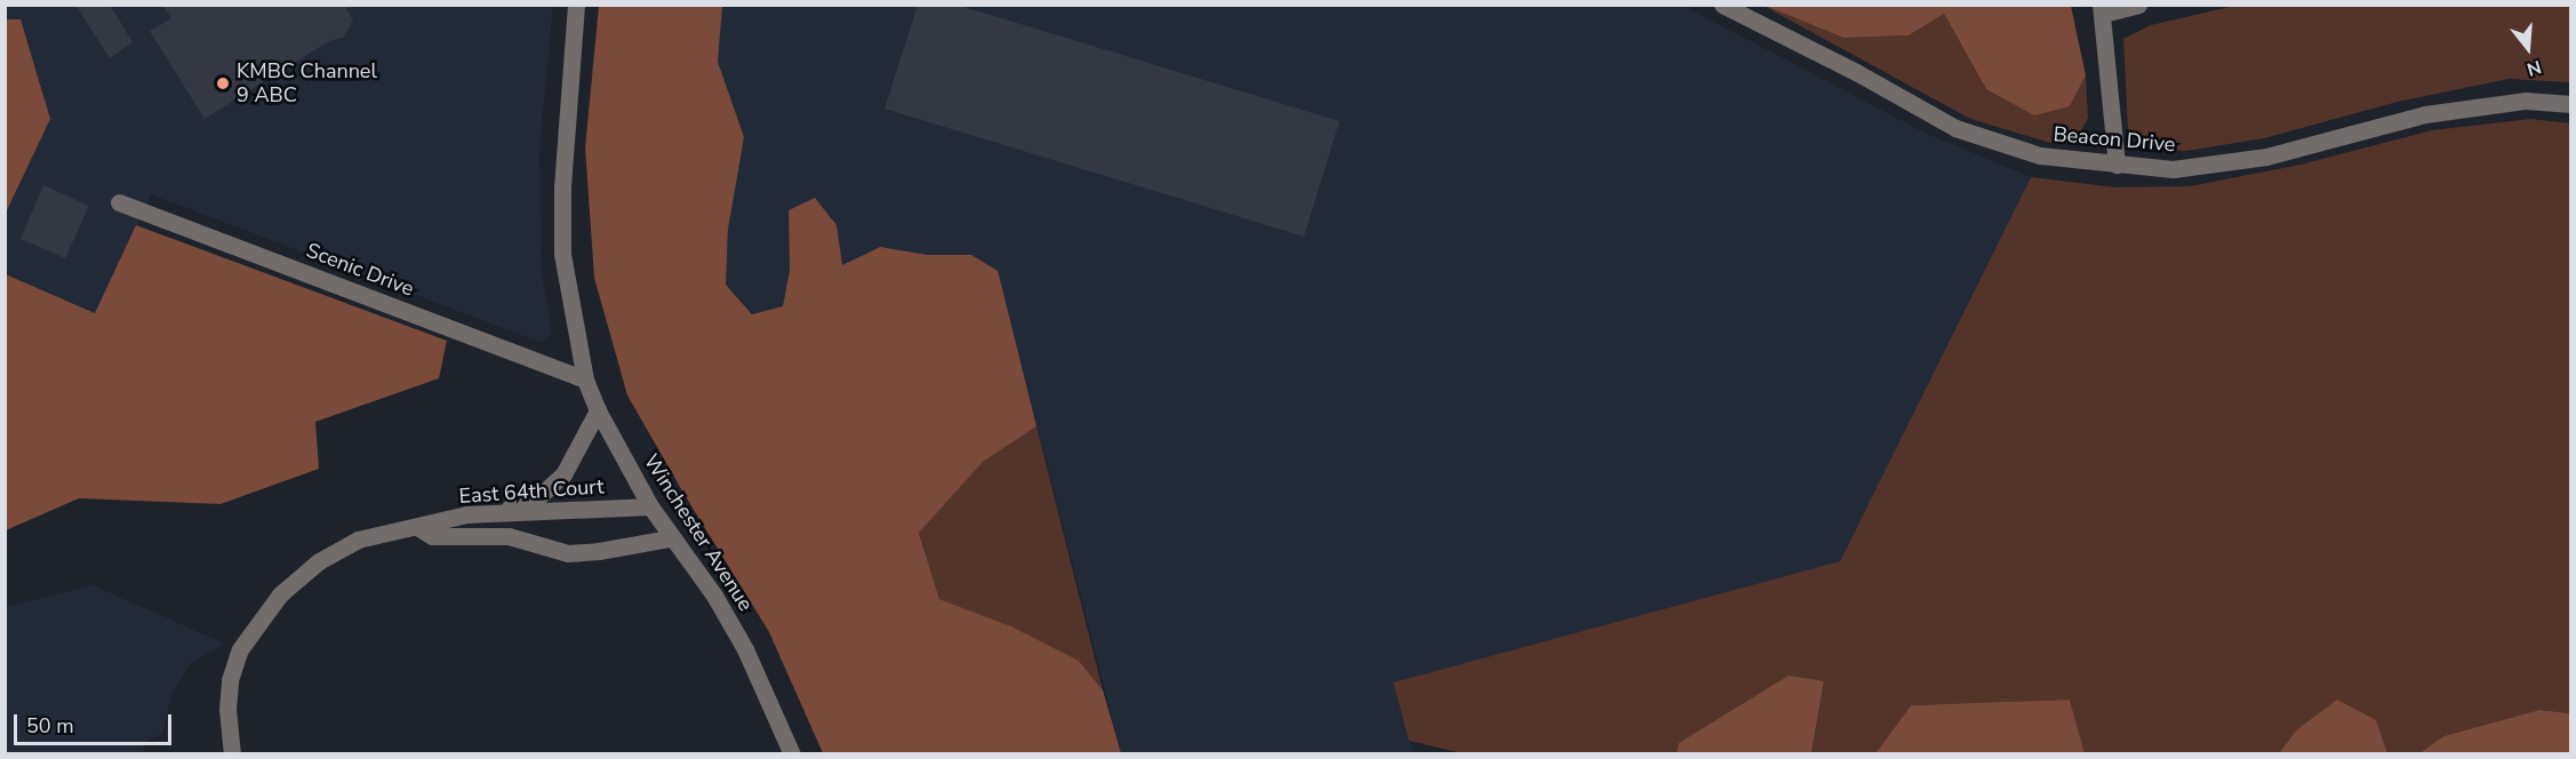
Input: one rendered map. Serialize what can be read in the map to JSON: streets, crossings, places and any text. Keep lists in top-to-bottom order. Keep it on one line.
{"streets":{"street":["Beacon Drive","Scenic Drive","East 64th Court","Winchester Avenue"]},"crossings":[["Scenic Drive","Winchester Avenue"],["East 64th Court","Winchester Avenue"]],"places":["KMBC Channel 9 ABC"],"scale_bar":"50 m","north":"bottom"}
